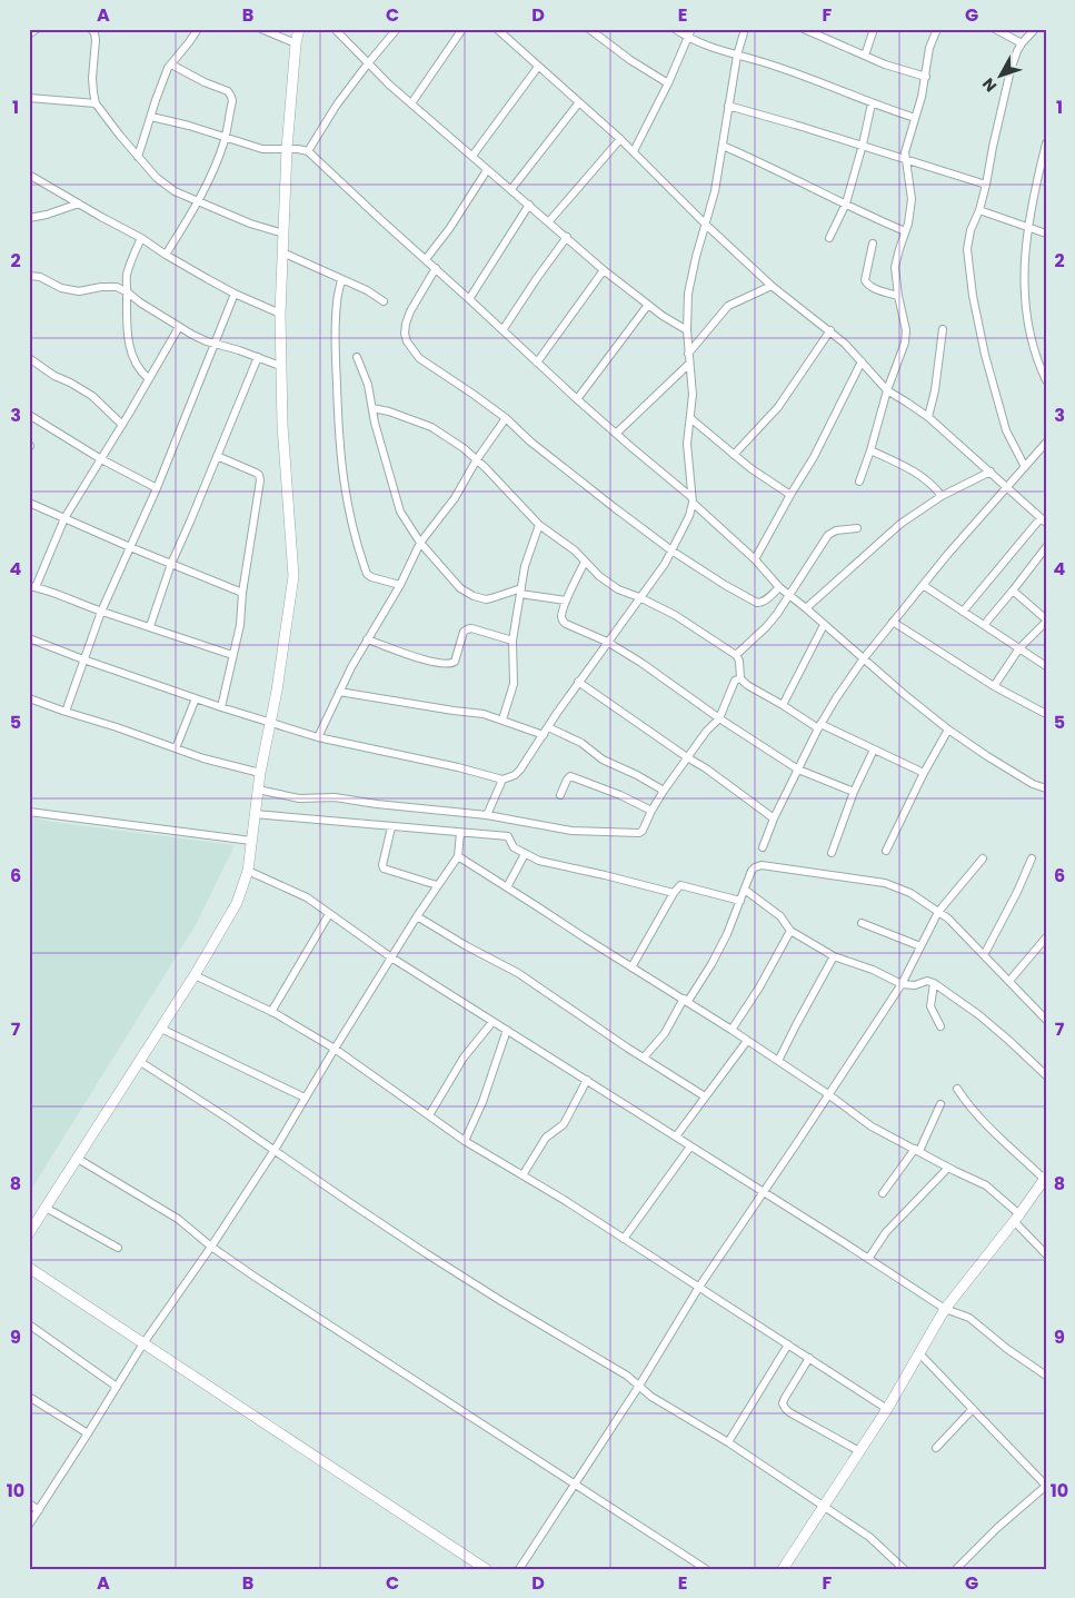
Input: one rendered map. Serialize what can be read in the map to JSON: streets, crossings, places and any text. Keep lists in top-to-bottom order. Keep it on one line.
{"north":"bottom left","grid":{"columns":["A","B","C","D","E","F","G"],"rows":["1","2","3","4","5","6","7","8","9","10"]}}
